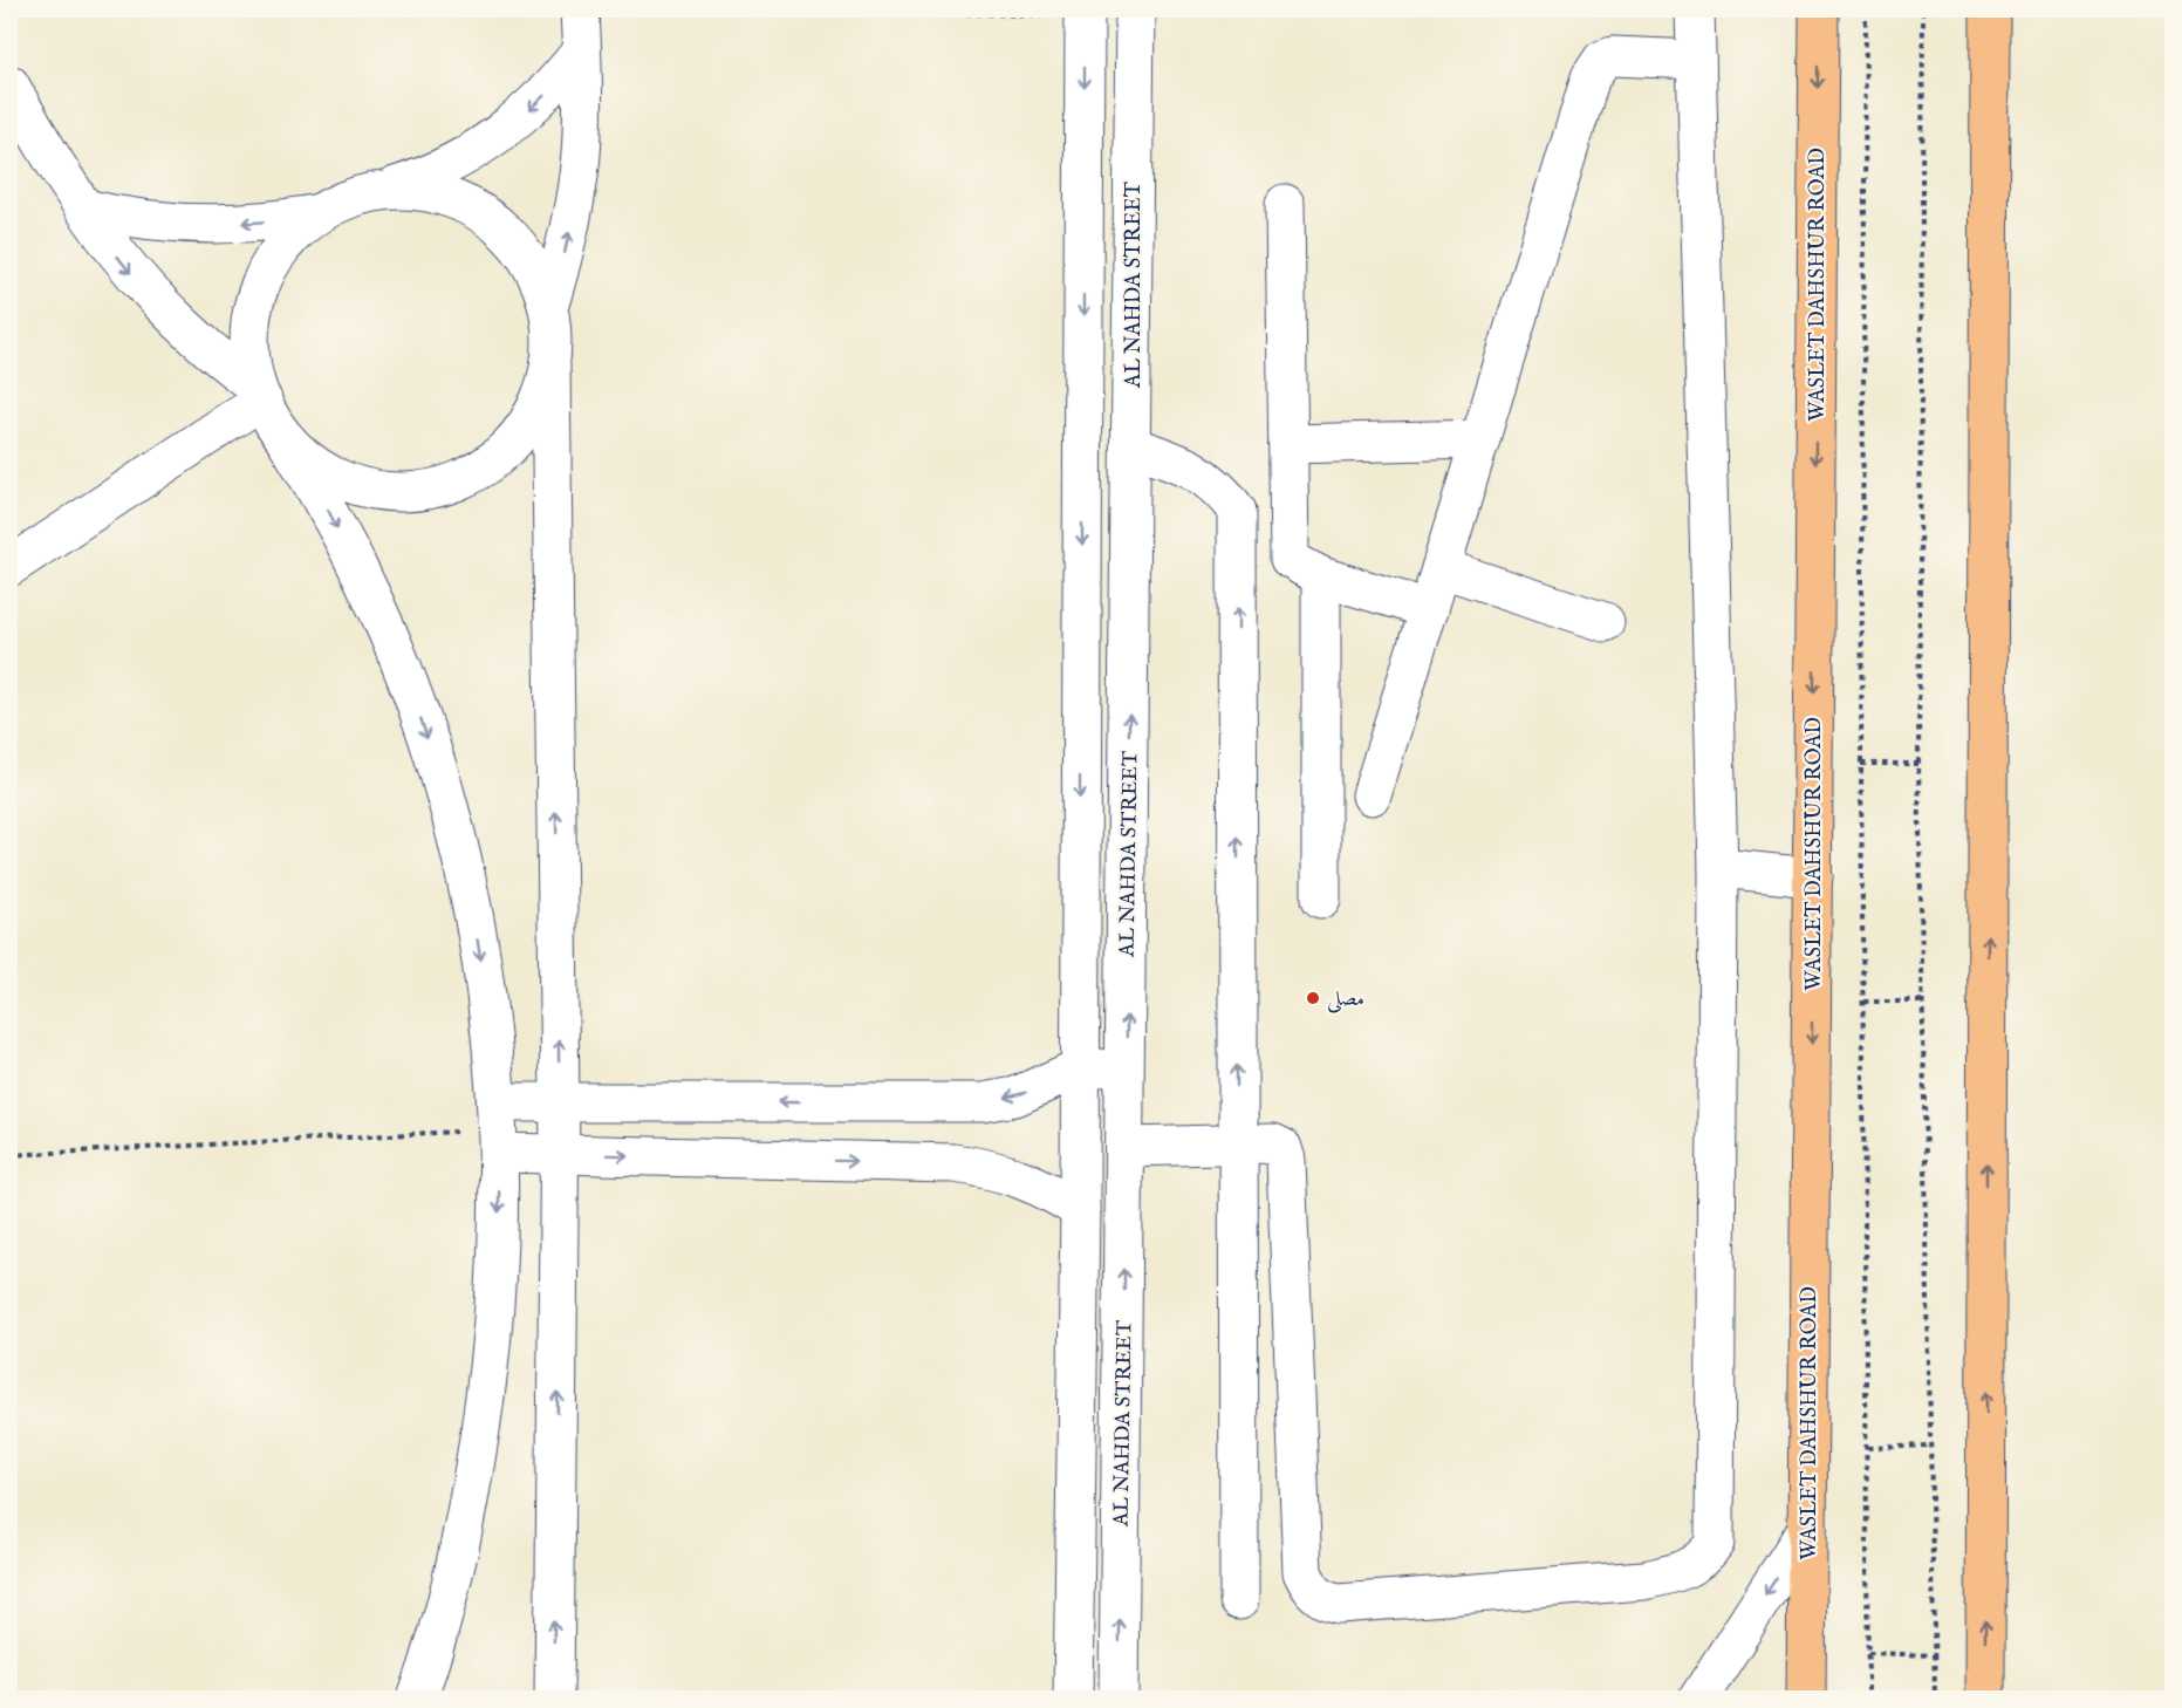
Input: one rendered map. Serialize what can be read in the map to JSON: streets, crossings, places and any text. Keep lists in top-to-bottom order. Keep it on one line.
{"streets":{"main road":["WASLET DAHSHUR ROAD"],"street":["AL NAHDA STREET"]},"places":["مصلى"]}
